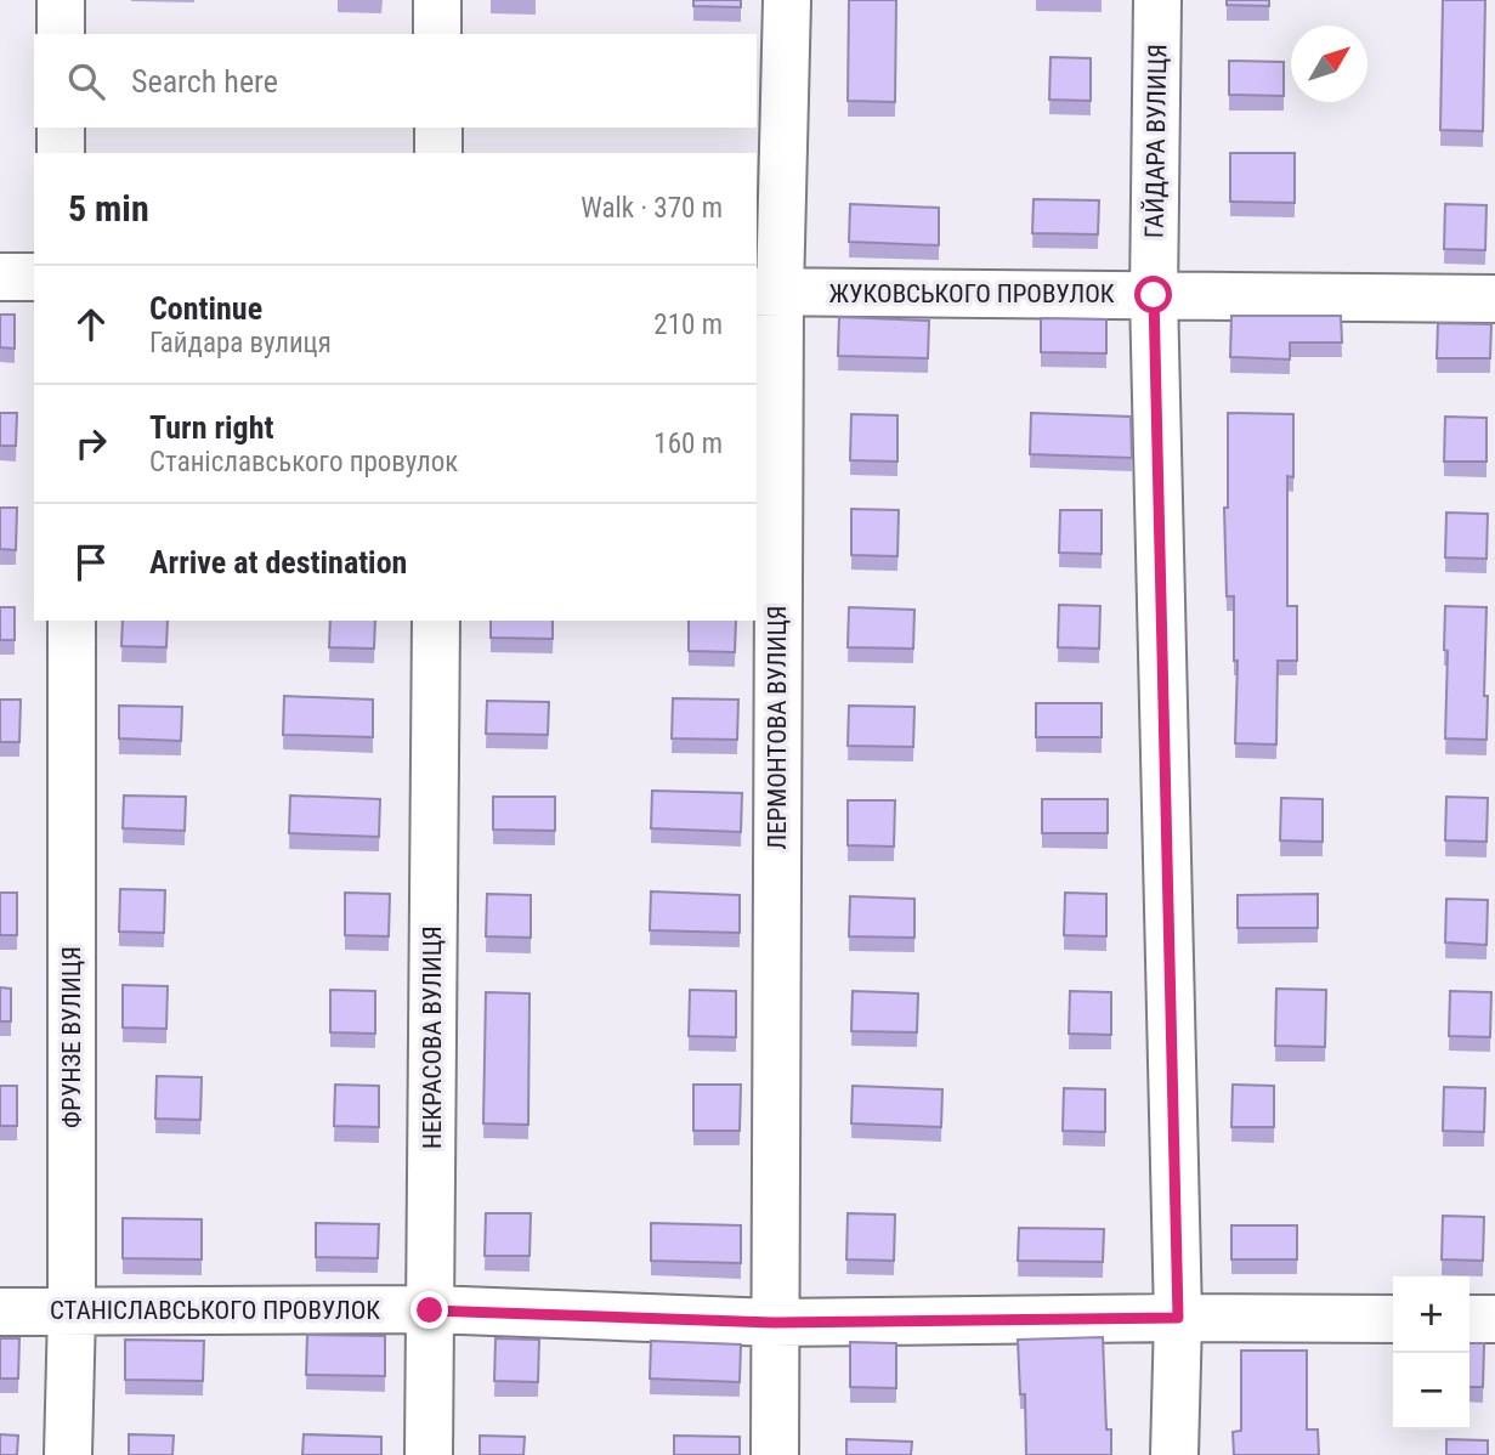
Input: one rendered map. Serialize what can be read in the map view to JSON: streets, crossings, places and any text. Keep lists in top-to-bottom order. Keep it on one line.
{"streets":{"street":["ГАЙДАРА ВУЛИЦЯ","ЖУКОВСЬКОГО ПРОВУЛОК","ЛЕРМОНТОВА ВУЛИЦЯ","ФРУНЗЕ ВУЛИЦЯ","НЕКРАСОВА ВУЛИЦЯ","СТАНІСЛАВСЬКОГО ПРОВУЛОК"]},"crossings":[["ГАЙДАРА ВУЛИЦЯ","ЖУКОВСЬКОГО ПРОВУЛОК"],["ГАЙДАРА ВУЛИЦЯ","СТАНІСЛАВСЬКОГО ПРОВУЛОК"],["ЖУКОВСЬКОГО ПРОВУЛОК","ЛЕРМОНТОВА ВУЛИЦЯ"],["ЛЕРМОНТОВА ВУЛИЦЯ","СТАНІСЛАВСЬКОГО ПРОВУЛОК"],["ФРУНЗЕ ВУЛИЦЯ","СТАНІСЛАВСЬКОГО ПРОВУЛОК"],["НЕКРАСОВА ВУЛИЦЯ","СТАНІСЛАВСЬКОГО ПРОВУЛОК"]],"north":"top right","page":{"search":"Search here","heading":["5 min","Walk · 370 m"],"list":[["Continue","Гайдара вулиця","210 m"],["Turn right","Станіславського провулок","160 m"],"Arrive at destination"],"map_buttons":["+","−"]}}
